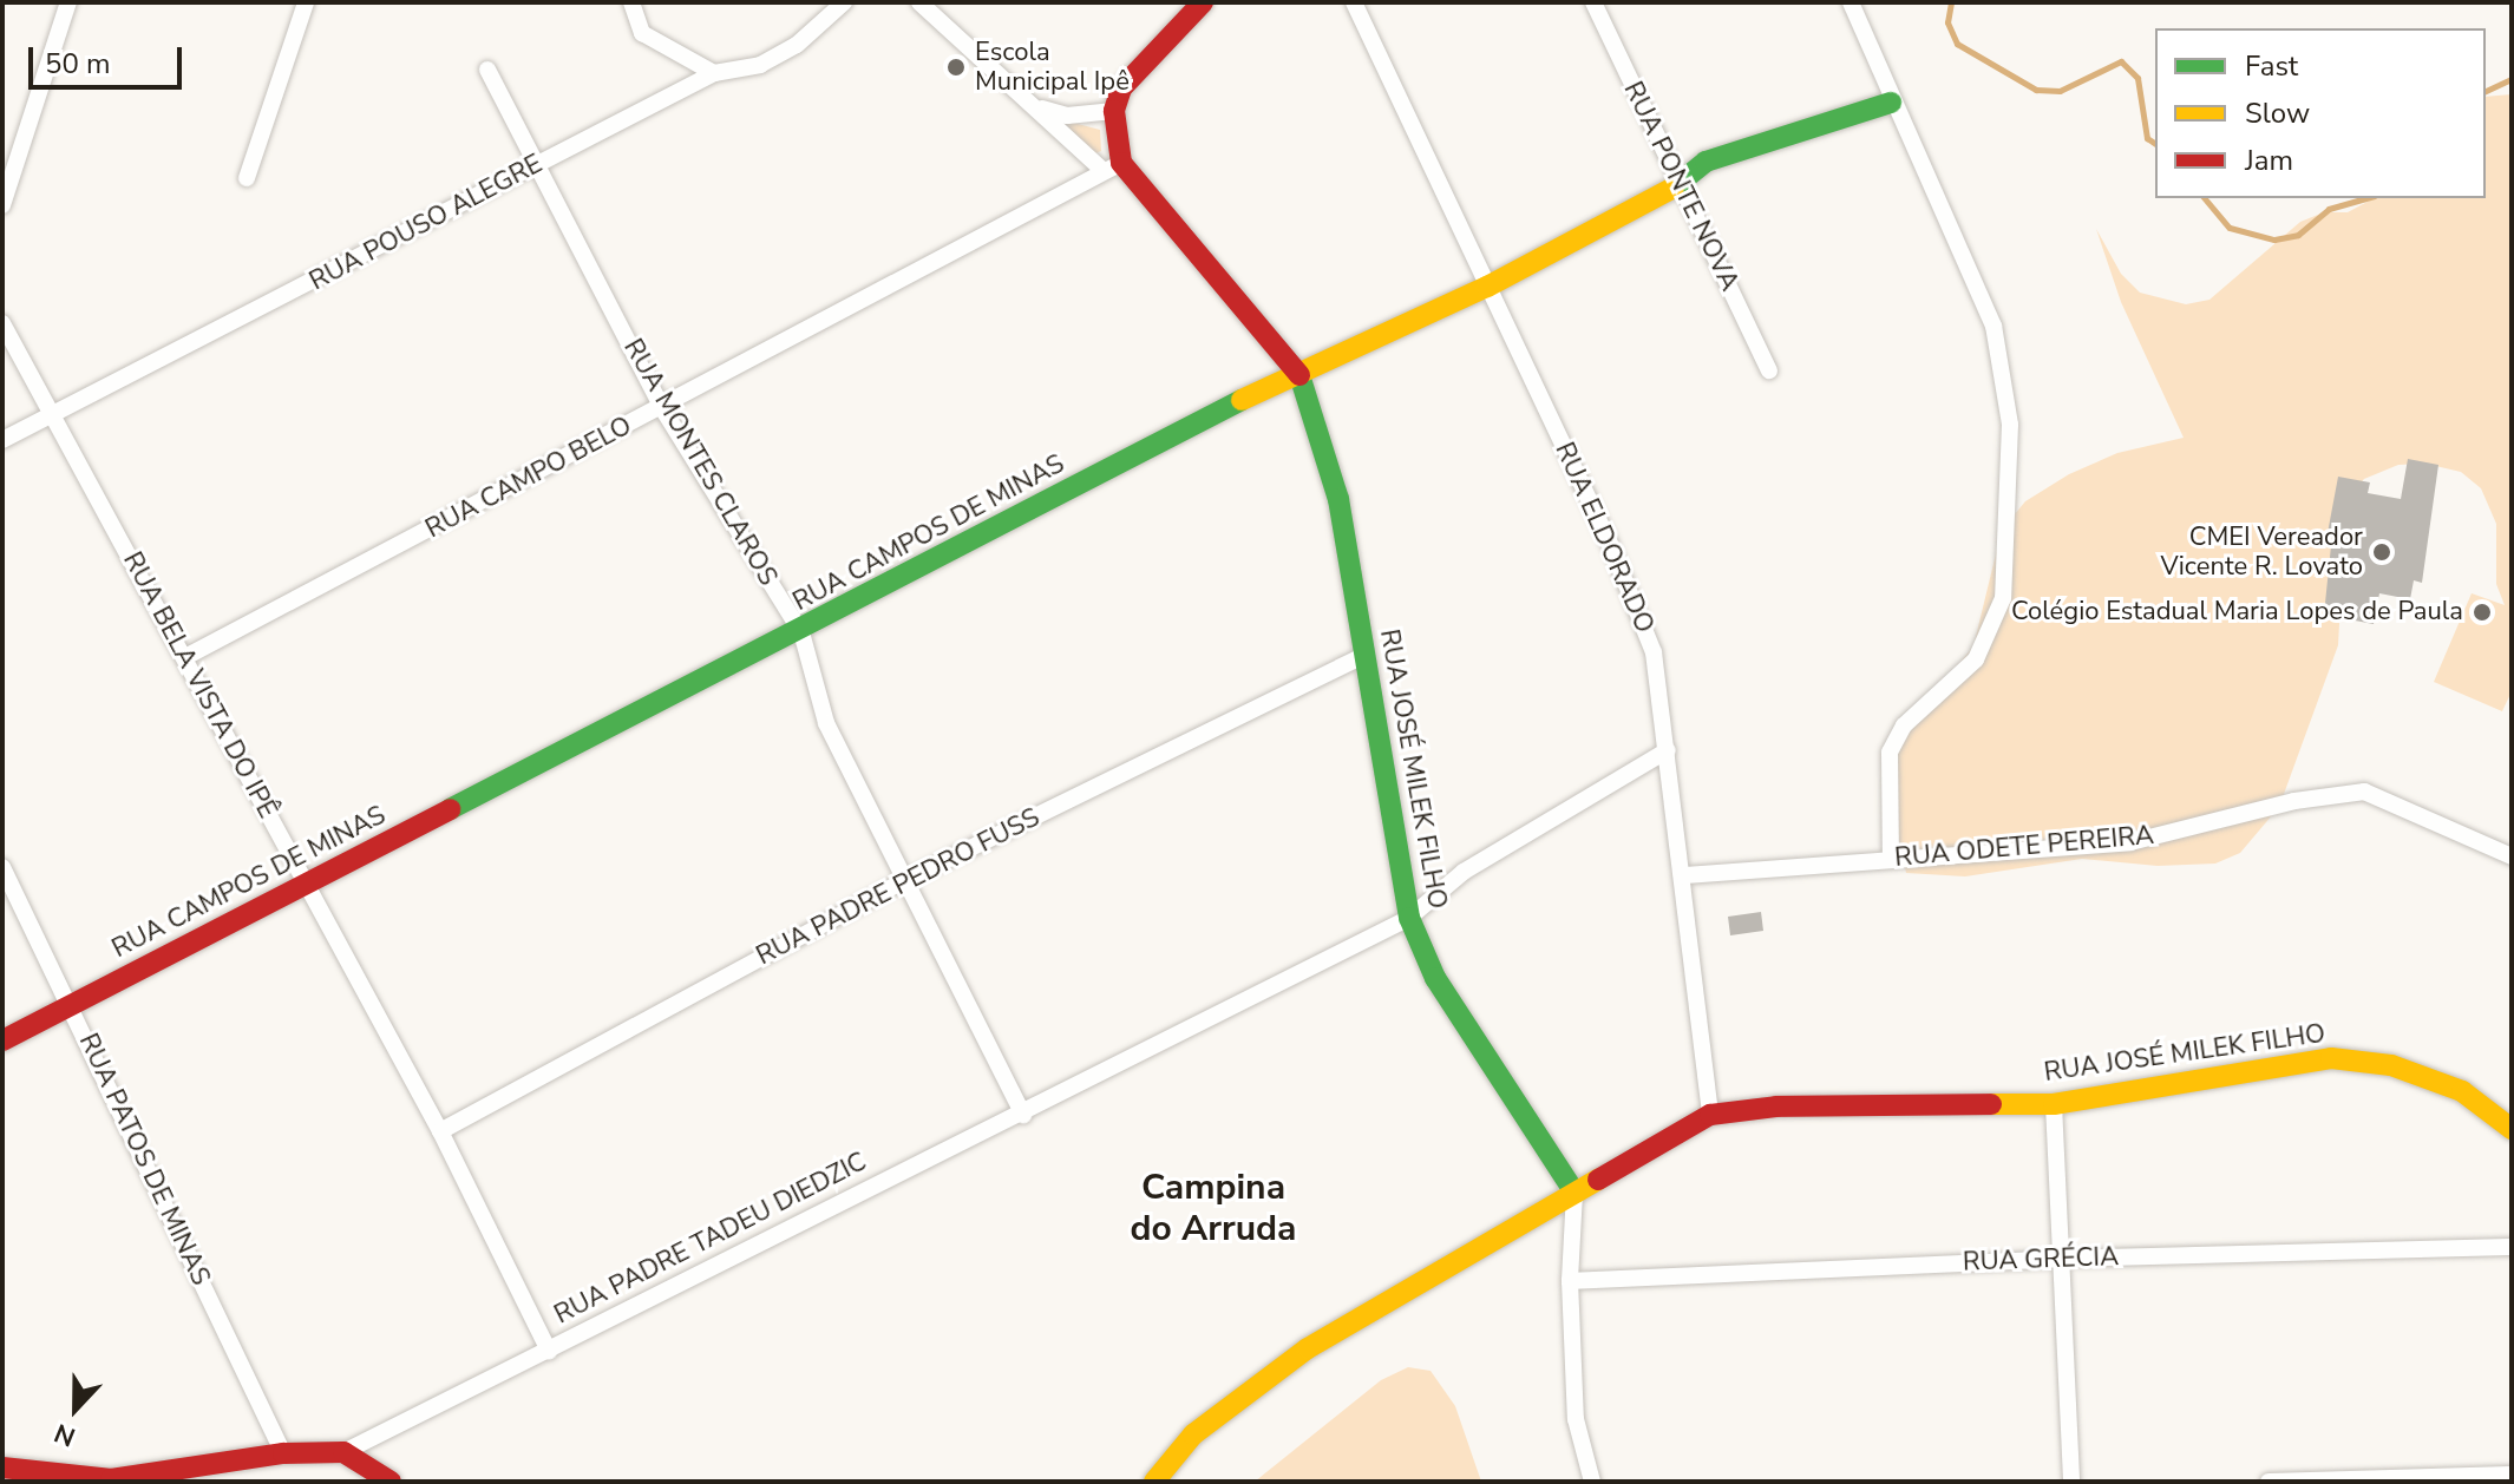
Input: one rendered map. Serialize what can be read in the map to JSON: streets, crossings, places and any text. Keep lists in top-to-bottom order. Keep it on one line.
{"streets":{"street":["RUA PONTE NOVA","RUA POUSO ALEGRE","RUA MONTES CLAROS","RUA CAMPO BELO","RUA CAMPOS DE MINAS","RUA ELDORADO","RUA BELA VISTA DO IPÊ","RUA JOSÉ MILEK FILHO","RUA ODETE PEREIRA","RUA PADRE PEDRO FUSS","RUA PATOS DE MINAS","RUA PADRE TADEU DIEDZIC","RUA GRÉCIA"]},"crossings":[["RUA PONTE NOVA","RUA CAMPOS DE MINAS"],["RUA POUSO ALEGRE","RUA MONTES CLAROS"],["RUA POUSO ALEGRE","RUA BELA VISTA DO IPÊ"],["RUA MONTES CLAROS","RUA CAMPO BELO"],["RUA MONTES CLAROS","RUA CAMPOS DE MINAS"],["RUA MONTES CLAROS","RUA PADRE PEDRO FUSS"],["RUA MONTES CLAROS","RUA PADRE TADEU DIEDZIC"],["RUA CAMPO BELO","RUA BELA VISTA DO IPÊ"],["RUA CAMPO BELO","RUA JOSÉ MILEK FILHO"],["RUA CAMPOS DE MINAS","RUA ELDORADO"],["RUA CAMPOS DE MINAS","RUA BELA VISTA DO IPÊ"],["RUA CAMPOS DE MINAS","RUA JOSÉ MILEK FILHO"],["RUA CAMPOS DE MINAS","RUA PATOS DE MINAS"],["RUA ELDORADO","RUA JOSÉ MILEK FILHO"],["RUA ELDORADO","RUA ODETE PEREIRA"],["RUA ELDORADO","RUA PADRE TADEU DIEDZIC"],["RUA BELA VISTA DO IPÊ","RUA PADRE PEDRO FUSS"],["RUA BELA VISTA DO IPÊ","RUA PADRE TADEU DIEDZIC"],["RUA JOSÉ MILEK FILHO","RUA PADRE PEDRO FUSS"],["RUA JOSÉ MILEK FILHO","RUA PADRE TADEU DIEDZIC"],["RUA PATOS DE MINAS","RUA PADRE TADEU DIEDZIC"]],"districts":["Campina do Arruda"],"places":["Escola Municipal Ipê","CMEI Vereador Vicente R. Lovato","Colégio Estadual Maria Lopes de Paula"],"legend":["Fast","Slow","Jam"],"scale_bar":"50 m","north":"bottom"}
